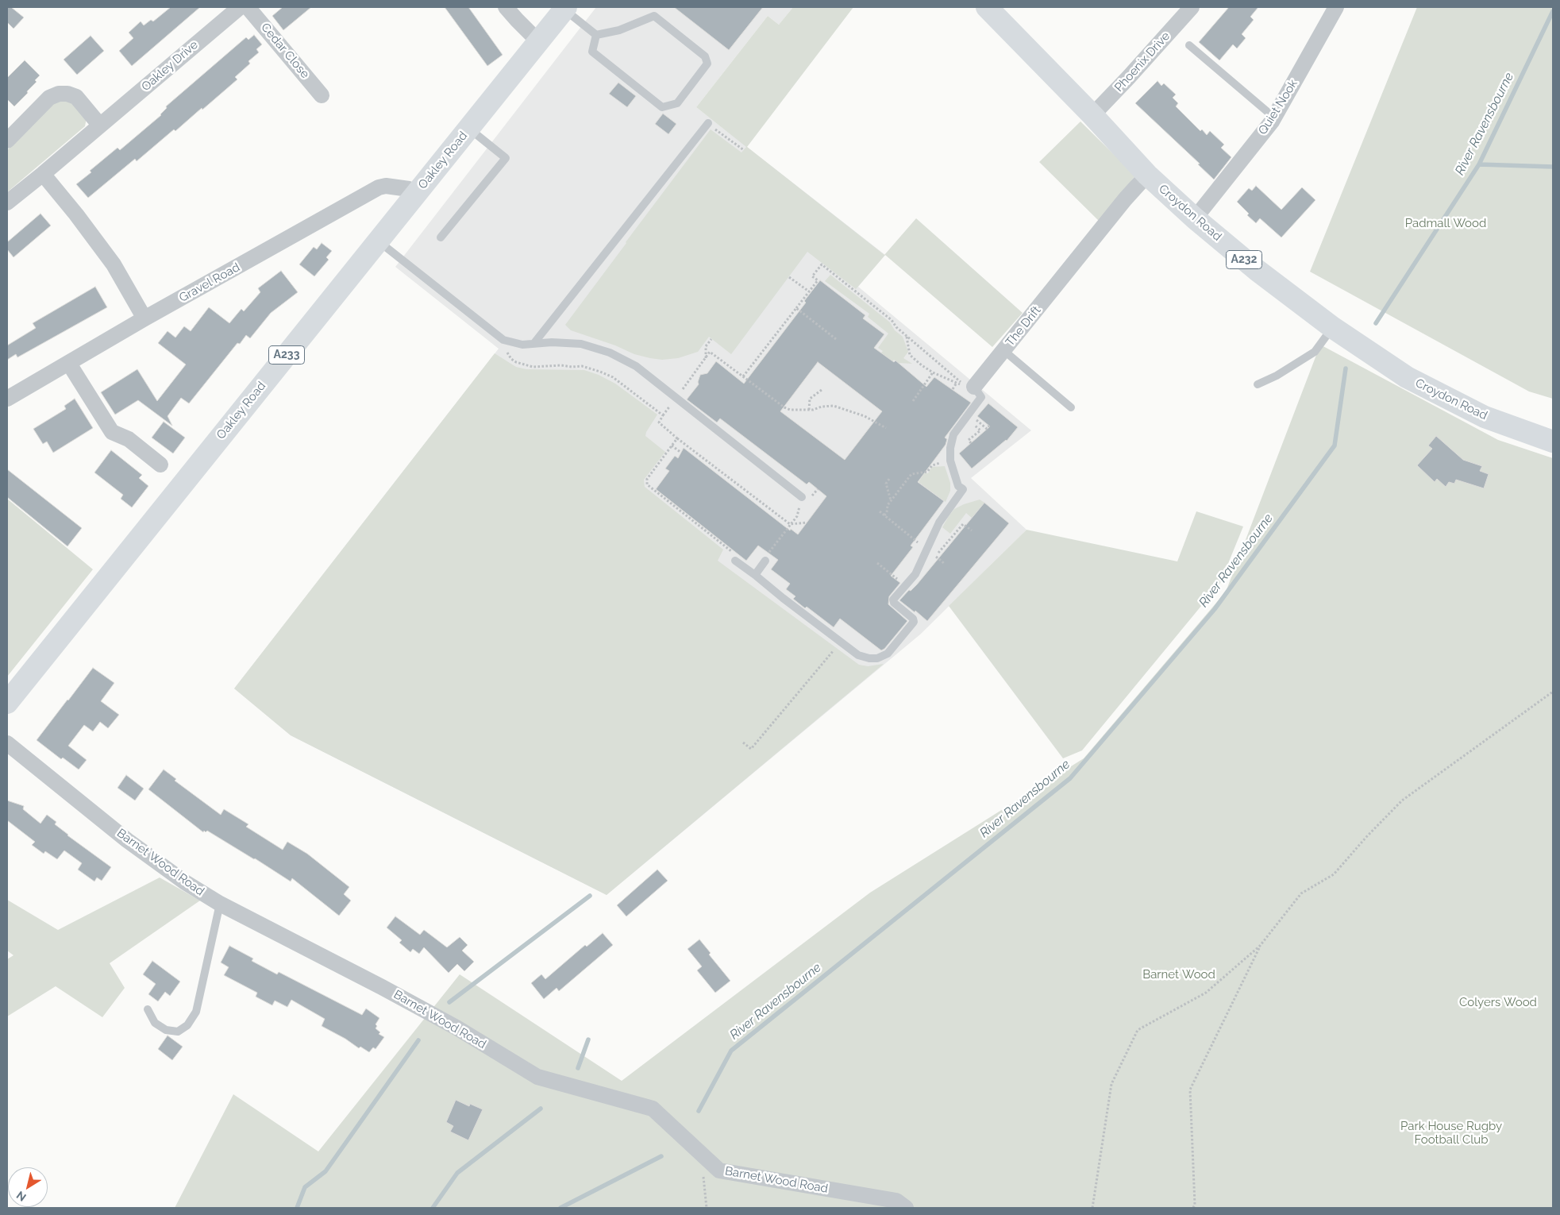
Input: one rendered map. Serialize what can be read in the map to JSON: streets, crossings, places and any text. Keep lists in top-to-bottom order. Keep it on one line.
{"streets":{"main road":["Oakley Road","Croydon Road","A232","A233"],"street":["Cedar Close","Phoenix Drive","Oakley Drive","Quiet Nook","Gravel Road","The Drift","Barnet Wood Road"]},"crossings":[["Phoenix Drive","Croydon Road"],["Quiet Nook","Croydon Road"],["Oakley Road","Gravel Road"],["Croydon Road","The Drift"]],"water":["River Ravensbourne"],"parks":["Padmall Wood","Barnet Wood","Colyers Wood","Park House Rugby Football Club"],"north":"bottom left"}
